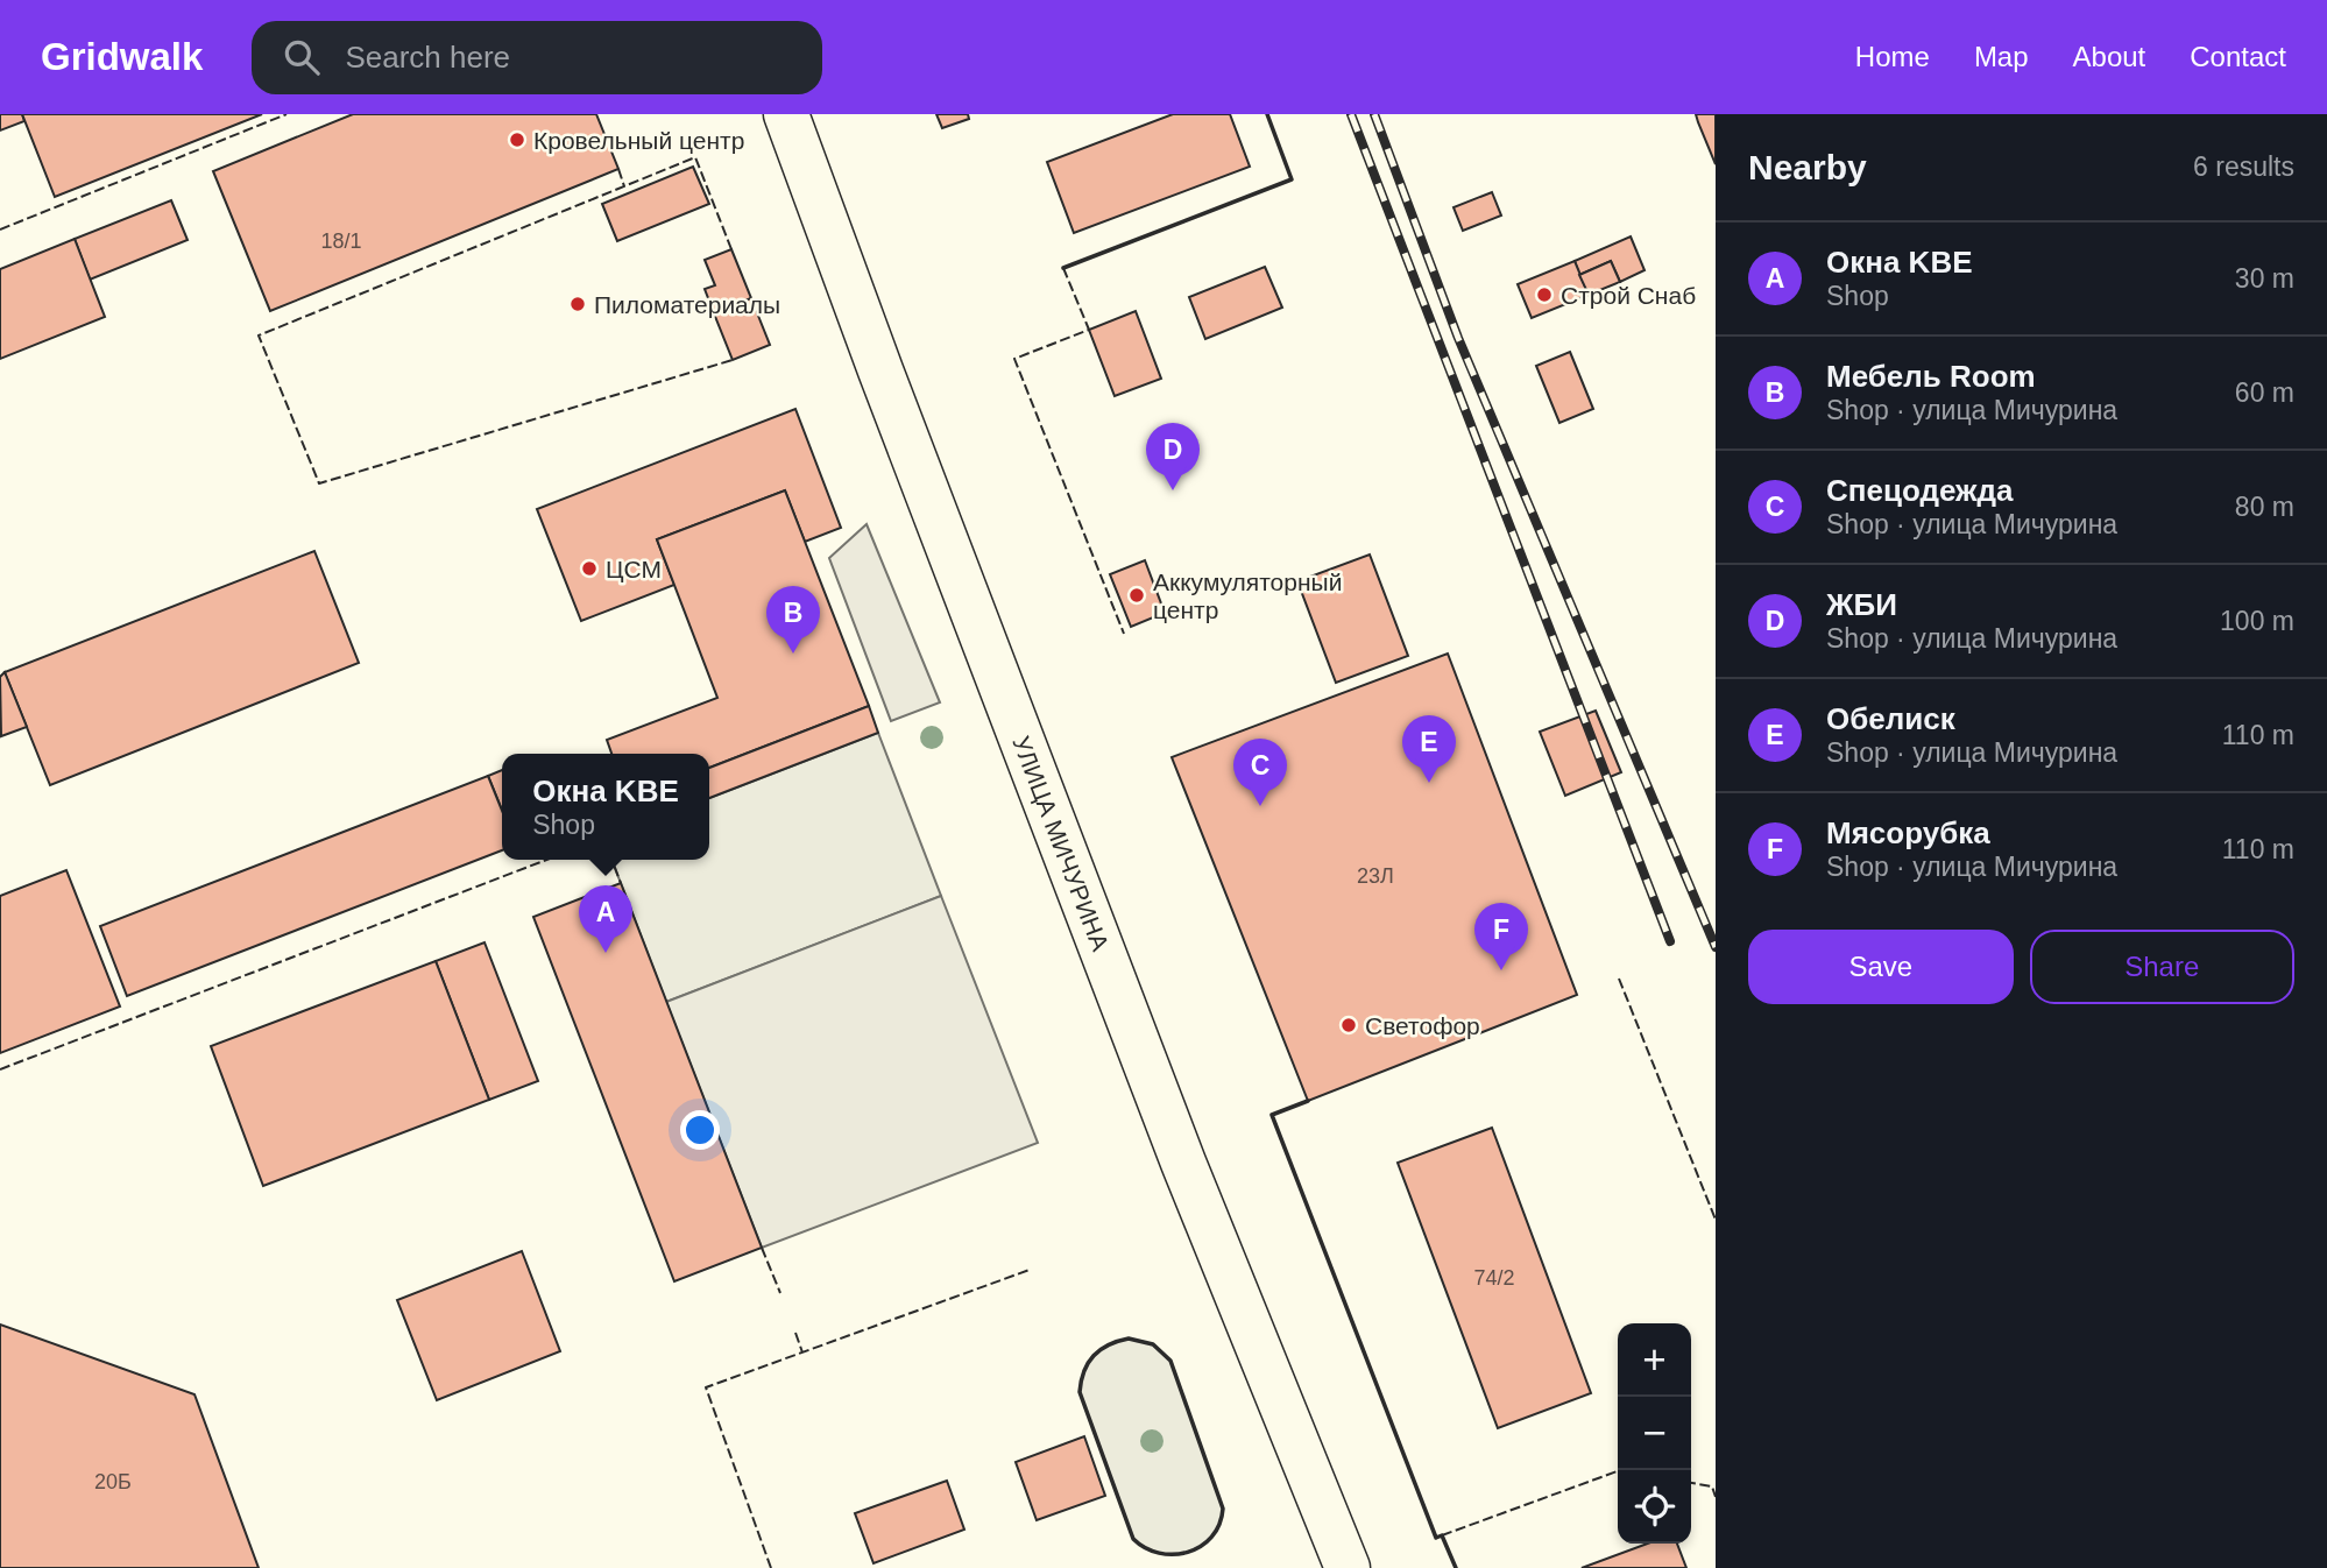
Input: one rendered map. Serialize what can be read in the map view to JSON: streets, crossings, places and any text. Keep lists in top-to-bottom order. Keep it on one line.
{"streets":{"street":["УЛИЦА МИЧУРИНА"]},"places":["Кровельный центр","Строй Снаб","Пиломатериалы","ЦСМ","Аккумуляторный центр","Светофор"],"house_numbers":["18/1","23Л","74/2","20Б"],"page":{"header":"Gridwalk","search":"Search here","nav":["Home","Map","About","Contact"],"heading":["Nearby","6 results"],"list":[{"mark":"A","name":"Окна KBE","note":"Shop","value":"30 m"},{"mark":"B","name":"Мебель Room","note":"Shop · улица Мичурина","value":"60 m"},{"mark":"C","name":"Спецодежда","note":"Shop · улица Мичурина","value":"80 m"},{"mark":"D","name":"ЖБИ","note":"Shop · улица Мичурина","value":"100 m"},{"mark":"E","name":"Обелиск","note":"Shop · улица Мичурина","value":"110 m"},{"mark":"F","name":"Мясорубка","note":"Shop · улица Мичурина","value":"110 m"}],"pins":["D","B","E","C","A","F"],"popup":["Окна KBE","Shop"],"buttons":["Save","Share"],"map_buttons":["+","−"]}}
